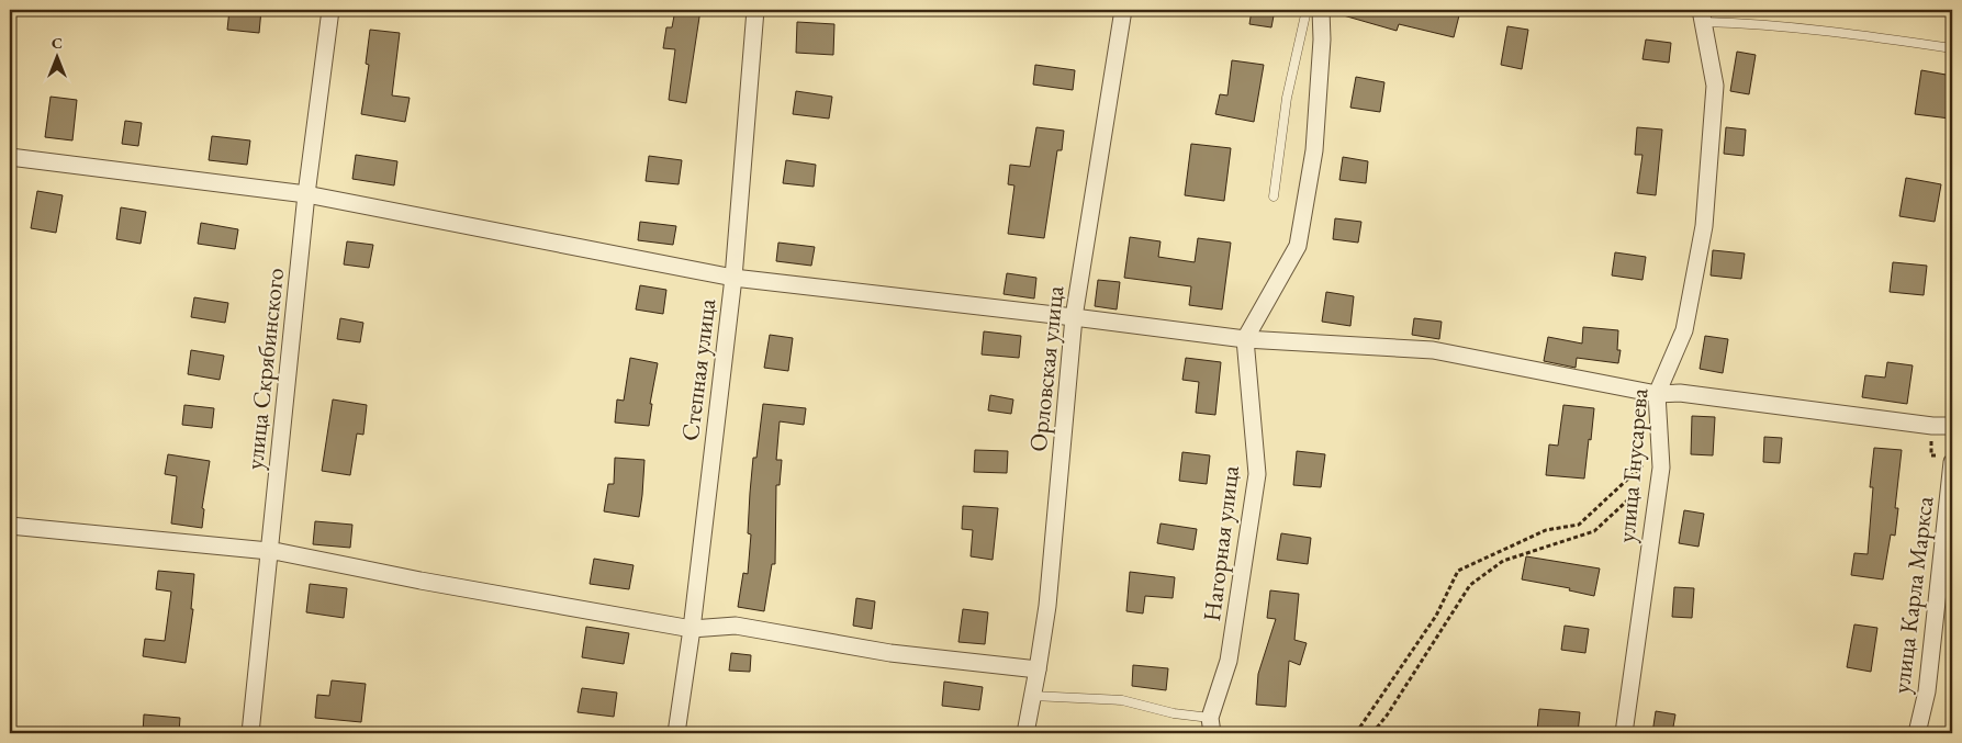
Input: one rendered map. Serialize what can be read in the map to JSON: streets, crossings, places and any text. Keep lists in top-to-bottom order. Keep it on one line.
{"streets":{"street":["улица Скрябинского","Орловская улица","Степная улица","улица Гнусарева","Нагорная улица","улица Карла Маркса"]},"north":"top"}
